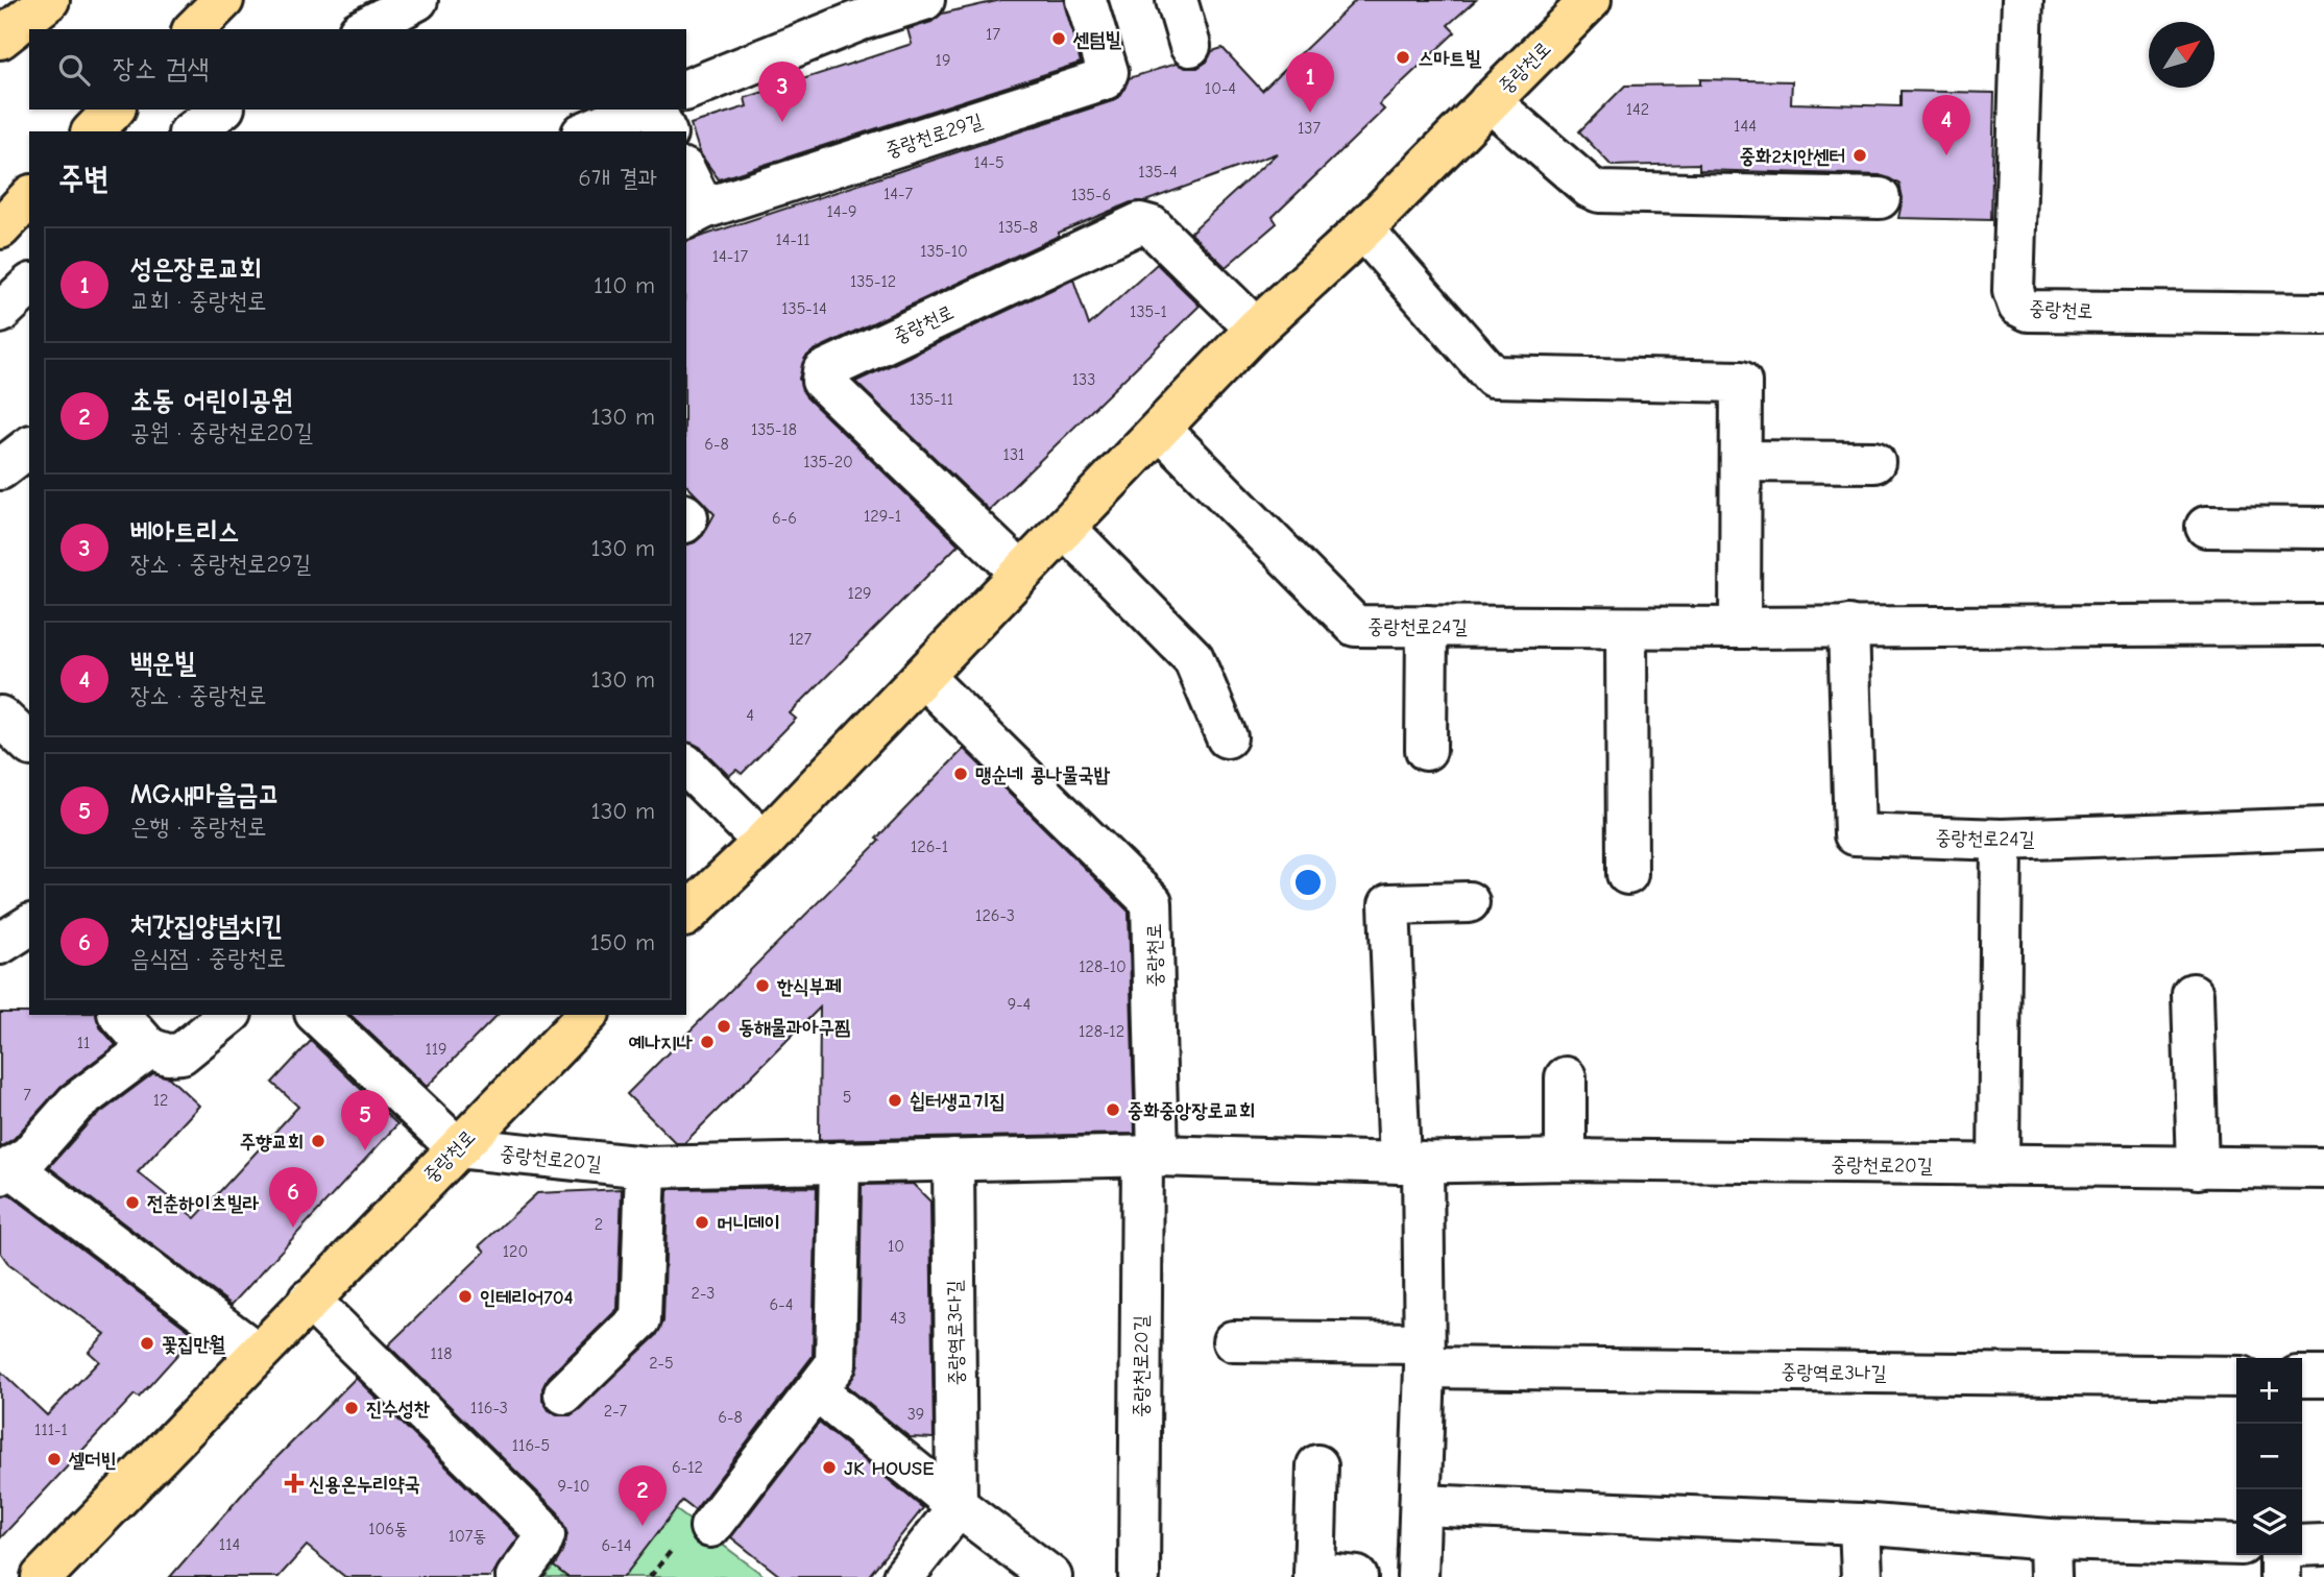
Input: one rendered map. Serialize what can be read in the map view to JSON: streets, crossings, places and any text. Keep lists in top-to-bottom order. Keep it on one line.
{"streets":{"main road":["중랑천로"],"street":["중랑천로29길","중랑천로24길","중랑천로20길","중랑역로3다길","중랑역로3나길"]},"crossings":[["중랑천로","중랑천로24길"],["중랑천로","중랑천로20길"],["중랑천로20길","중랑역로3다길"]],"places":{"other":["센텀빌","스마트빌","중화2치안센터","맹순네 콩나물국밥","한식부페","동해물과아구찜","예나지나","쉽터생고기집","중화중앙장로교회","주향교회","전춘하이츠빌라","머니데이","인테리어704","꽃집만월","진수성찬","셀더빈","JK HOUSE"],"health":["신용온누리약국"]},"house_numbers":["17","19","10-4","142","144","137","14-5","135-4","14-7","135-6","14-9","135-8","14-11","135-10","14-17","135-12","135-14","135-1","133","135-11","135-18","6-8","131","135-20","129-1","6-6","129","127","4","126-1","126-3","128-10","9-4","128-12","11","119","7","5","12","2","10","120","2-3","6-4","43","118","2-5","116-3","2-7","39","6-8","111-1","116-5","6-12","9-10","106동","107동","114","6-14"],"north":"top right","page":{"search":"장소 검색","pins":["1","3","4","5","6","2"],"heading":["주변","6개 결과"],"list":[{"mark":"1","name":"성은장로교회","note":"교회 · 중랑천로","value":"110 m"},{"mark":"2","name":"초동 어린이공원","note":"공원 · 중랑천로20길","value":"130 m"},{"mark":"3","name":"베아트리스","note":"장소 · 중랑천로29길","value":"130 m"},{"mark":"4","name":"백운빌","note":"장소 · 중랑천로","value":"130 m"},{"mark":"5","name":"MG새마을금고","note":"은행 · 중랑천로","value":"130 m"},{"mark":"6","name":"처갓집양념치킨","note":"음식점 · 중랑천로","value":"150 m"}],"map_buttons":["+","−"]}}
